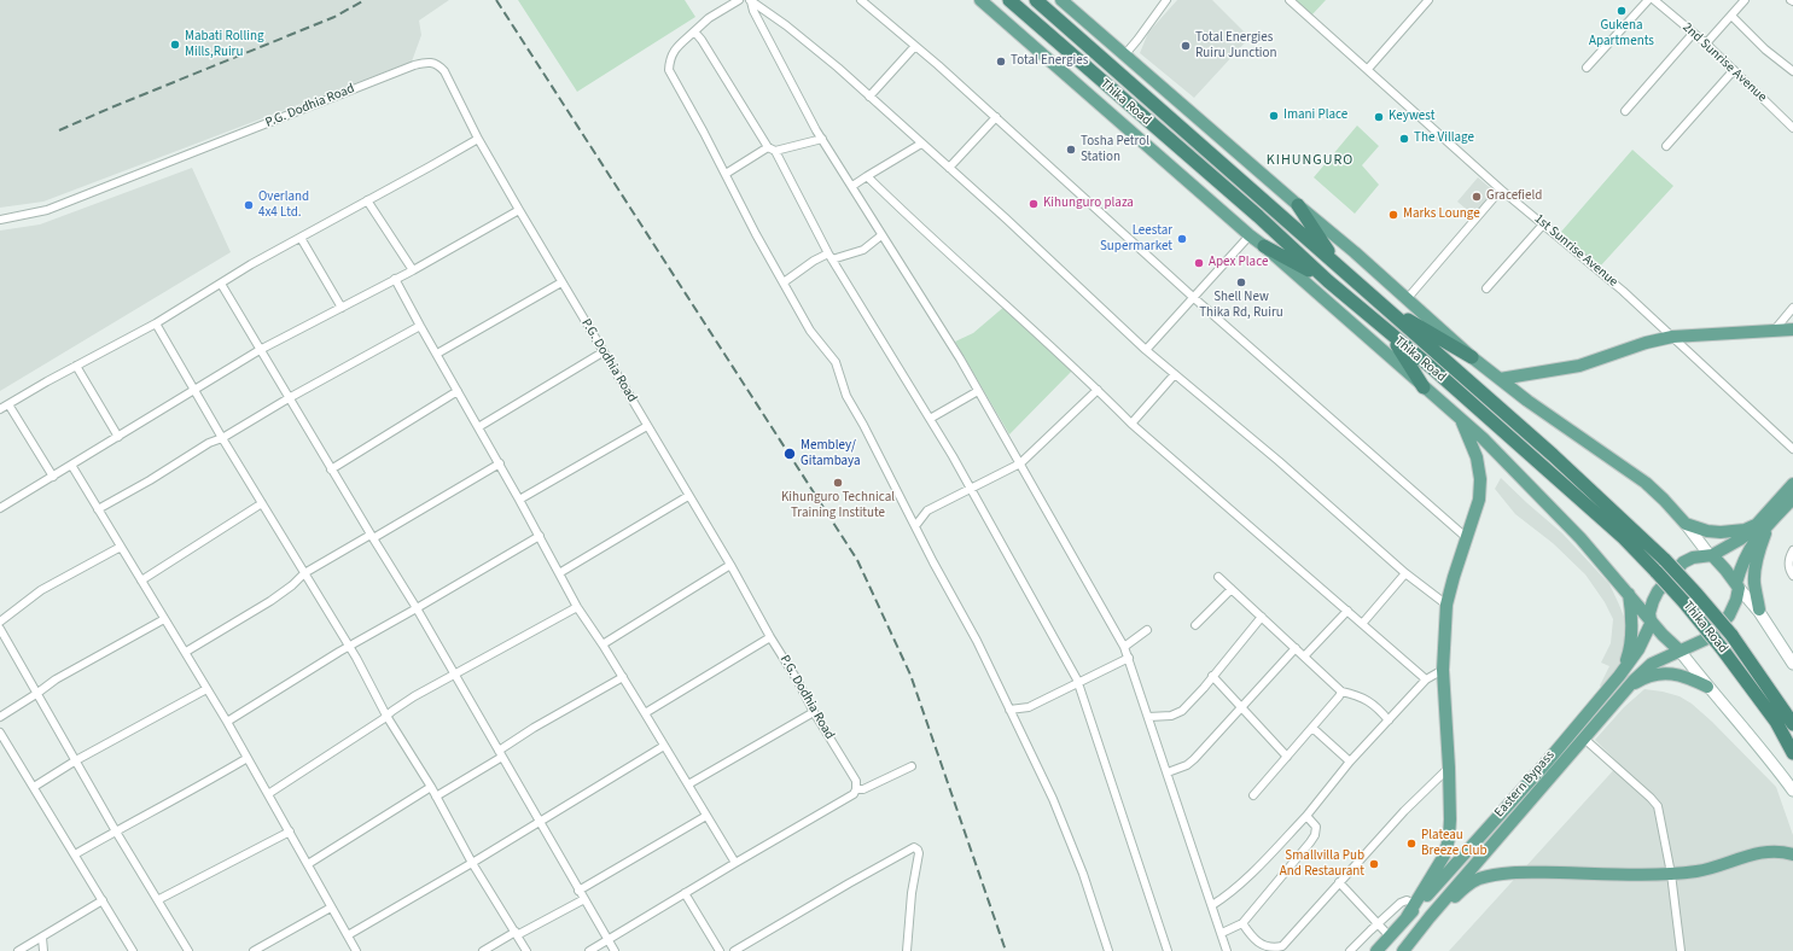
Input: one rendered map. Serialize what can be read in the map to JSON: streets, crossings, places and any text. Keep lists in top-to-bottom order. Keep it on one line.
{"streets":{"highway":["Thika Road"],"main road":["Eastern Bypass"],"street":["2nd Sunrise Avenue","P.G. Dodhia Road","1st Sunrise Avenue"]},"crossings":[["Thika Road","Eastern Bypass"]],"districts":["KIHUNGURO"],"places":["Gukena Apartments","Mabati Rolling Mills,Ruiru","Total Energies Ruiru Junction","Total Energies","Imani Place","Keywest","The Village","Tosha Petrol Station","Gracefield","Kihunguro plaza","Overland 4x4 Ltd.","Marks Lounge","Leestar Supermarket","Apex Place","Shell New Thika Rd, Ruiru","Membley/ Gitambaya","Kihunguro Technical Training Institute","Plateau Breeze Club","Smallvilla Pub And Restaurant"]}
